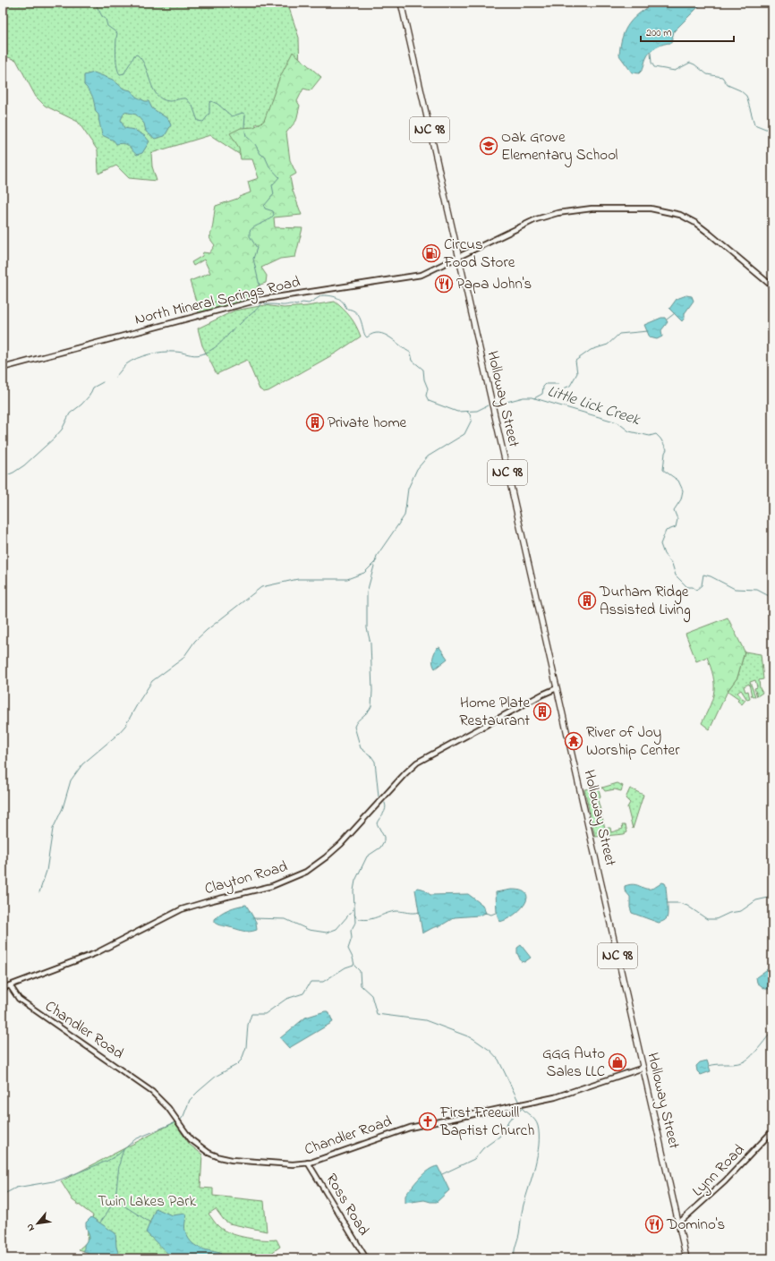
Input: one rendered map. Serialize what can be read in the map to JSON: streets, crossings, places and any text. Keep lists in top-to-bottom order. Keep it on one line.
{"streets":{"highway":["NC 98","Holloway Street"],"street":["North Mineral Springs Road","Clayton Road","Chandler Road","Lynn Road","Ross Road"]},"crossings":[["NC 98","North Mineral Springs Road"],["NC 98","Holloway Street"],["North Mineral Springs Road","Holloway Street"],["Holloway Street","Clayton Road"],["Holloway Street","Chandler Road"],["Holloway Street","Lynn Road"],["Clayton Road","Chandler Road"],["Chandler Road","Ross Road"]],"water":["Little Lick Creek"],"parks":["Twin Lakes Park"],"places":{"school or university":["Oak Grove Elementary School"],"fuel station":["Circus Food Store"],"restaurant":["Papa John's","Domino's"],"building":["Private home","Durham Ridge Assisted Living","Home Plate Restaurant"],"temple":["River of Joy Worship Center"],"shop":["GGG Auto Sales LLC"],"church":["First Freewill Baptist Church"]},"scale_bar":"200 m","north":"bottom left"}
